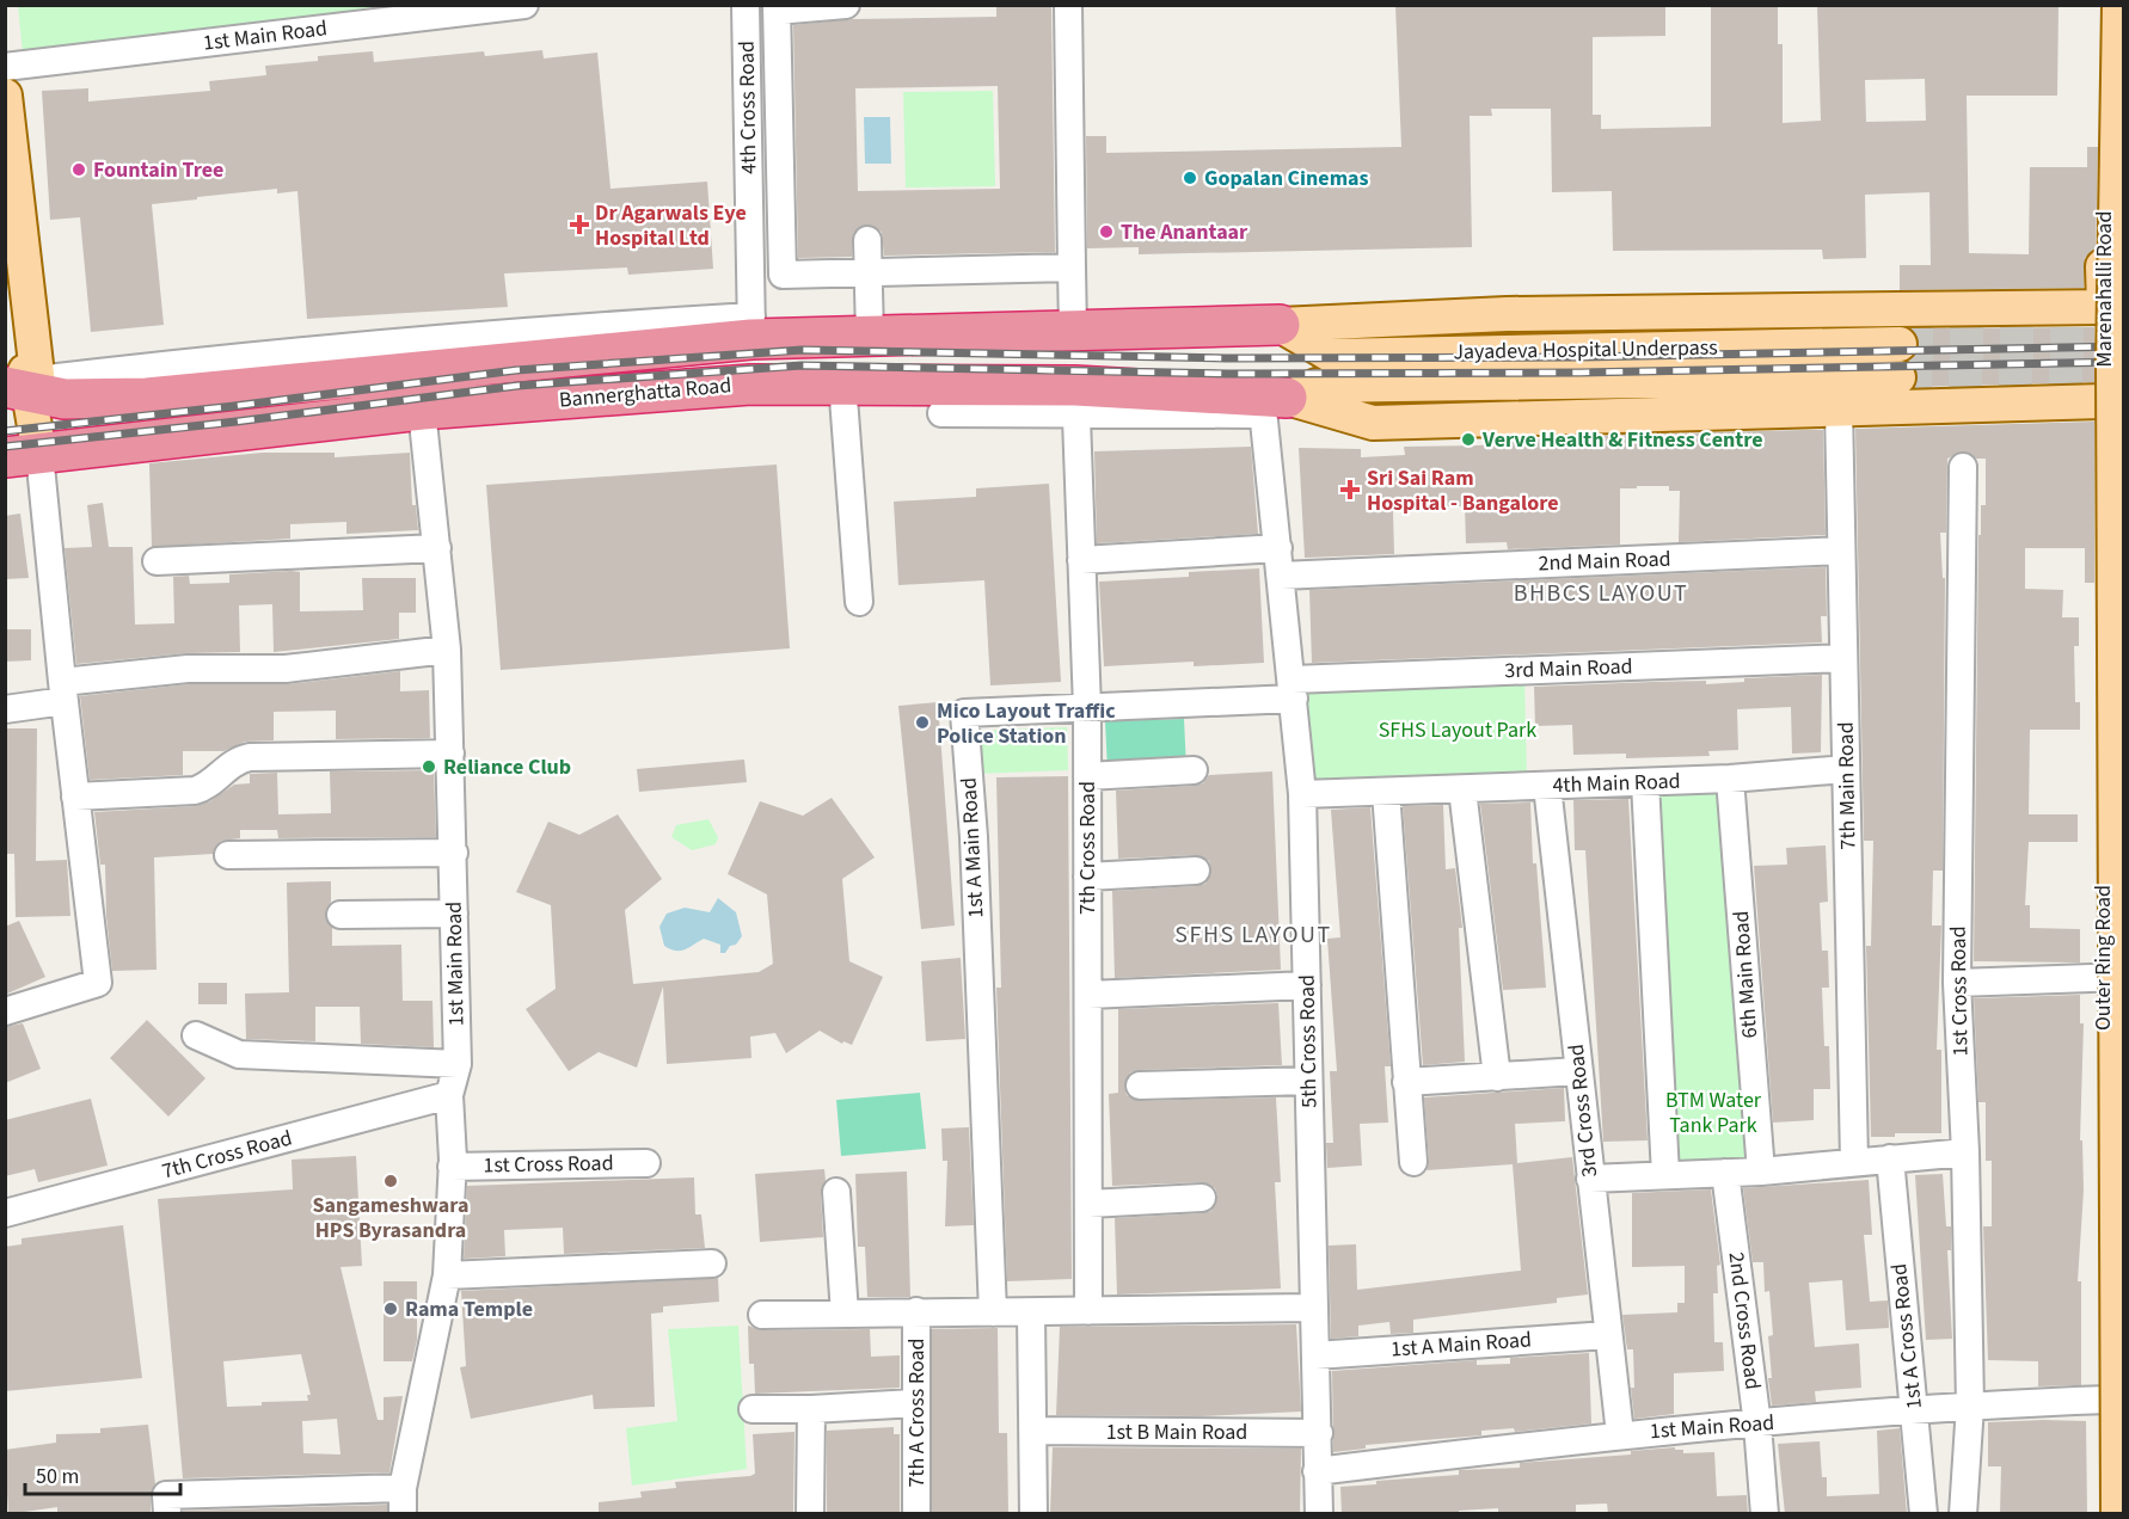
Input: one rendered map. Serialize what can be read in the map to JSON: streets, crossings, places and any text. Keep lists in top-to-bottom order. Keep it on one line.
{"streets":{"highway":["Marenahalli Road","Bannerghatta Road","Outer Ring Road"],"main road":["Jayadeva Hospital Underpass"],"street":["1st Main Road","4th Cross Road","2nd Main Road","3rd Main Road","4th Main Road","7th Main Road","1st A Main Road","7th Cross Road","6th Main Road","1st Cross Road","5th Cross Road","3rd Cross Road","2nd Cross Road","1st A Cross Road","7th A Cross Road","1st B Main Road"]},"crossings":[["1st Main Road","Bannerghatta Road"],["1st Main Road","7th Cross Road"],["1st Main Road","Outer Ring Road"],["1st Main Road","1st Cross Road"],["1st Main Road","5th Cross Road"],["1st Main Road","3rd Cross Road"],["1st Main Road","2nd Cross Road"],["1st Main Road","1st A Cross Road"],["4th Cross Road","Bannerghatta Road"],["Marenahalli Road","Outer Ring Road"],["Jayadeva Hospital Underpass","Bannerghatta Road"],["Jayadeva Hospital Underpass","5th Cross Road"],["Bannerghatta Road","7th Cross Road"],["Bannerghatta Road","5th Cross Road"],["2nd Main Road","7th Main Road"],["2nd Main Road","5th Cross Road"],["3rd Main Road","7th Main Road"],["3rd Main Road","1st A Main Road"],["3rd Main Road","5th Cross Road"],["4th Main Road","7th Main Road"],["4th Main Road","6th Main Road"],["4th Main Road","5th Cross Road"],["4th Main Road","3rd Cross Road"],["1st A Main Road","7th Cross Road"],["1st A Main Road","5th Cross Road"],["1st A Main Road","3rd Cross Road"],["5th Cross Road","1st B Main Road"]],"districts":["BHBCS LAYOUT","SFHS LAYOUT"],"parks":["SFHS Layout Park","BTM Water Tank Park"],"places":{"other":["Fountain Tree","Gopalan Cinemas","The Anantaar","Verve Health & Fitness Centre","Mico Layout Traffic Police Station","Reliance Club","Sangameshwara HPS Byrasandra","Rama Temple"],"health":["Dr Agarwals Eye Hospital Ltd","Sri Sai Ram Hospital - Bangalore"]},"scale_bar":"50 m"}
